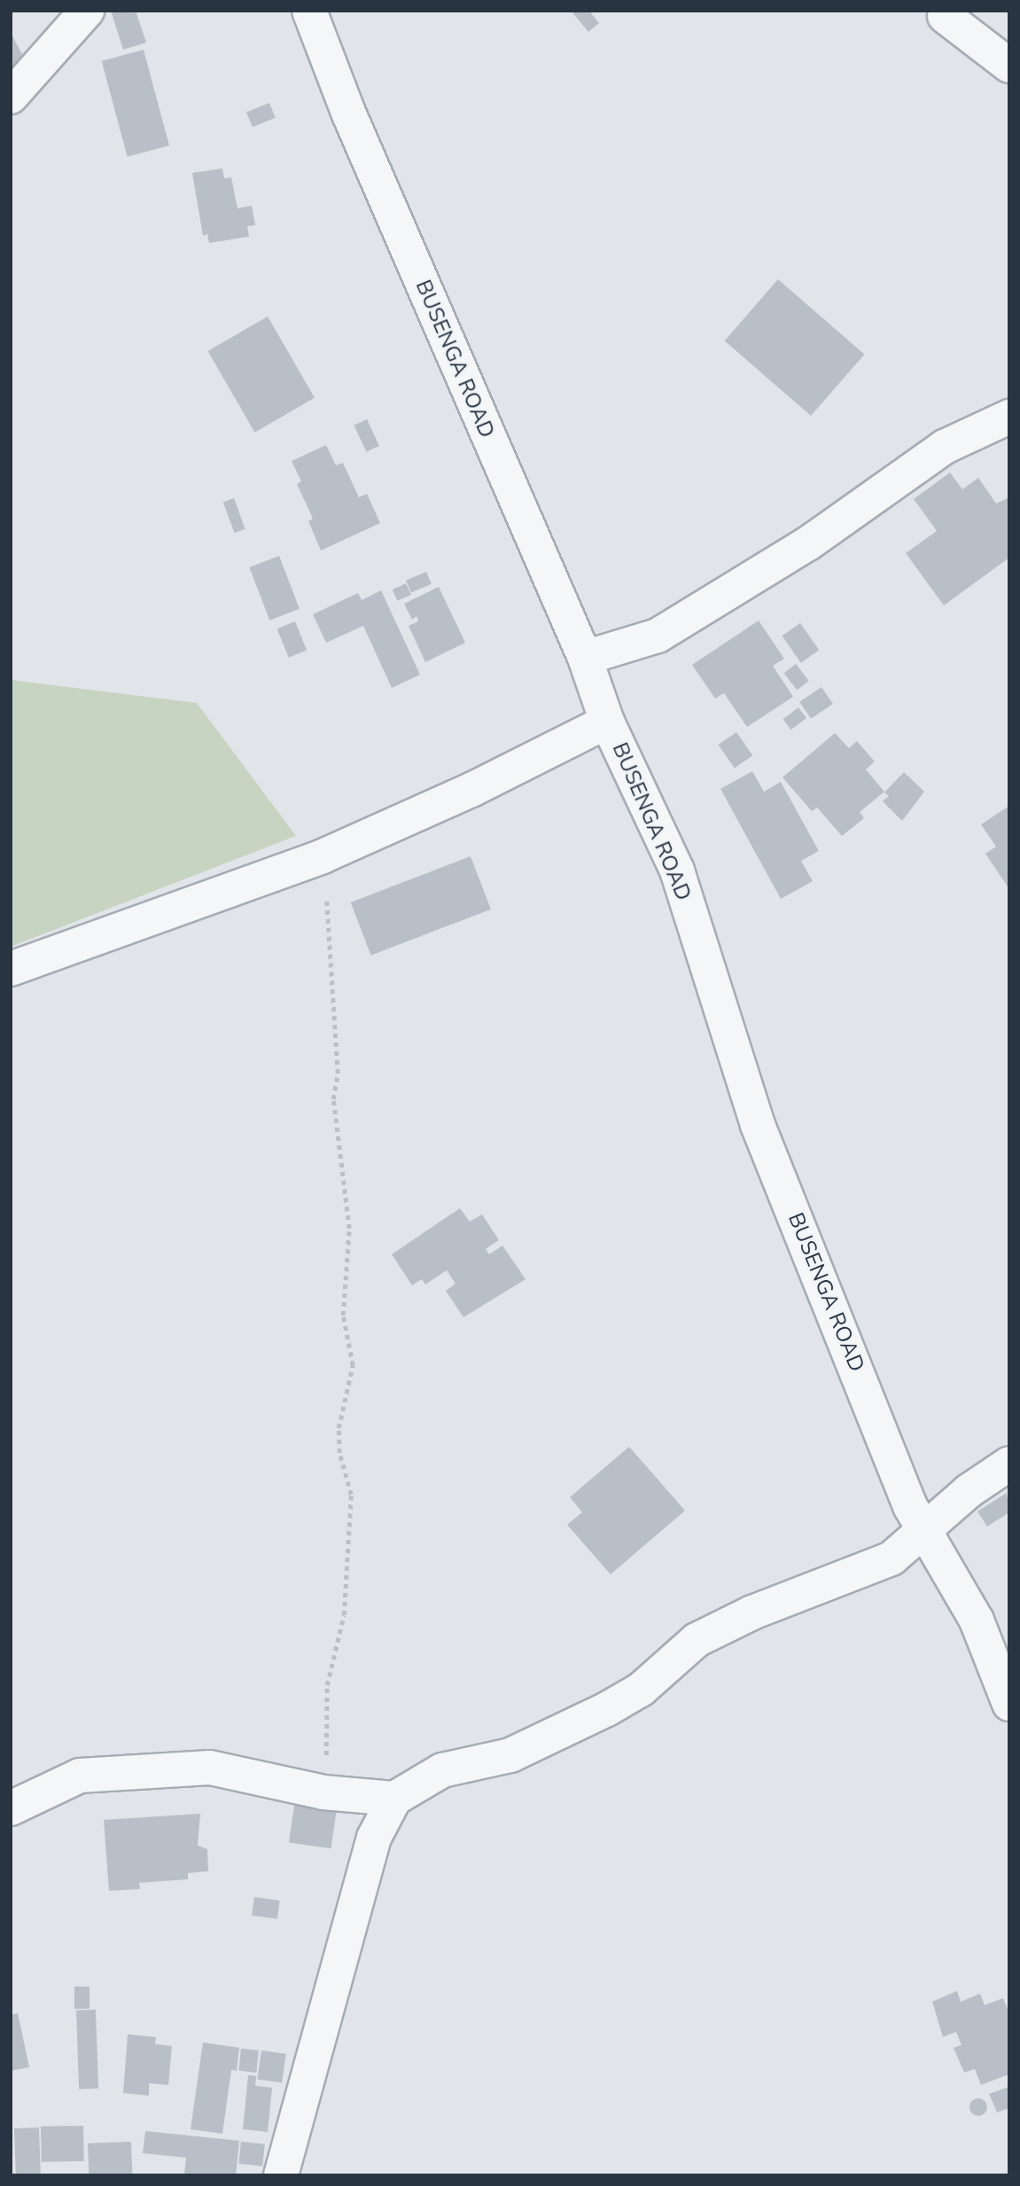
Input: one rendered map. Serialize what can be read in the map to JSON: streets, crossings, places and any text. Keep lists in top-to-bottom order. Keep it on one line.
{"streets":{"street":["BUSENGA ROAD"]}}
